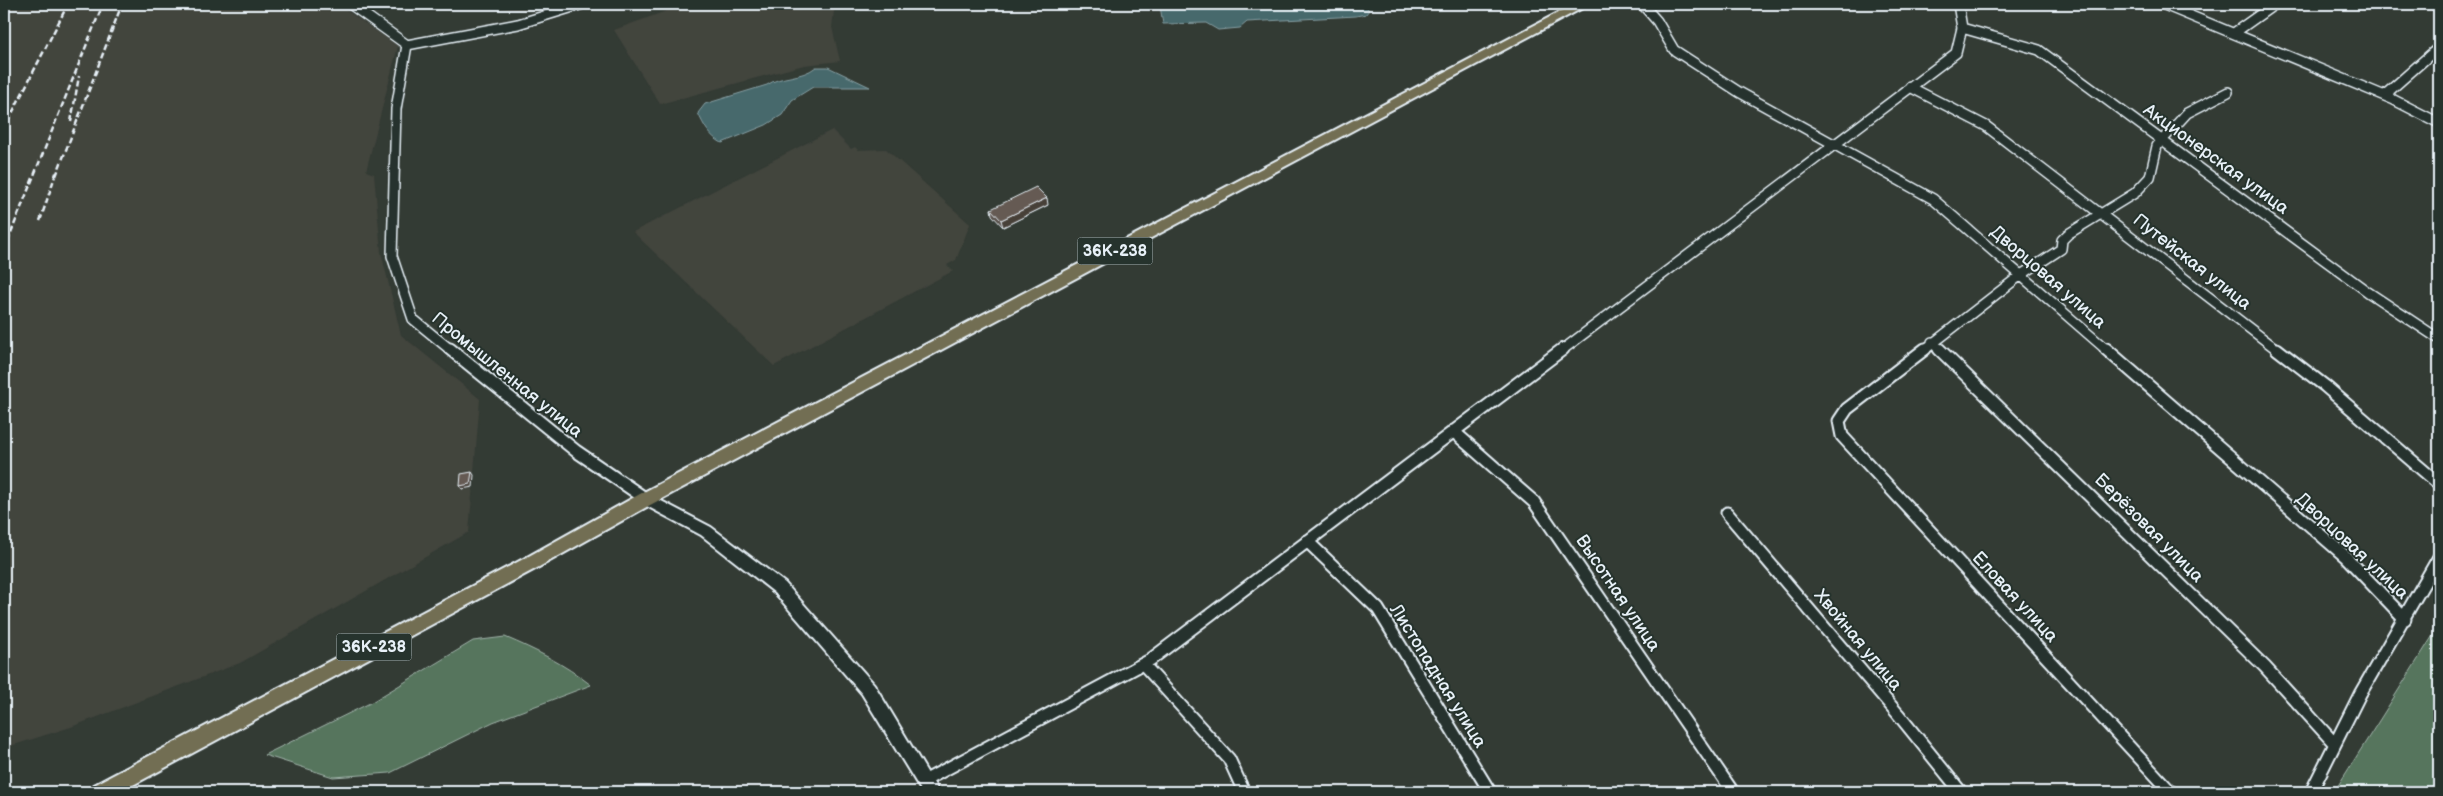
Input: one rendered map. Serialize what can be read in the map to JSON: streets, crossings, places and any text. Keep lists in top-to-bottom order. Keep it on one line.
{"streets":{"main road":["36К-238"],"street":["Акционерская улица","Путейская улица","Дворцовая улица","Промышленная улица","Берёзовая улица","Высотная улица","Еловая улица","Хвойная улица","Листопадная улица"]},"crossings":[["36К-238","Промышленная улица"],["Берёзовая улица","Еловая улица"]]}
